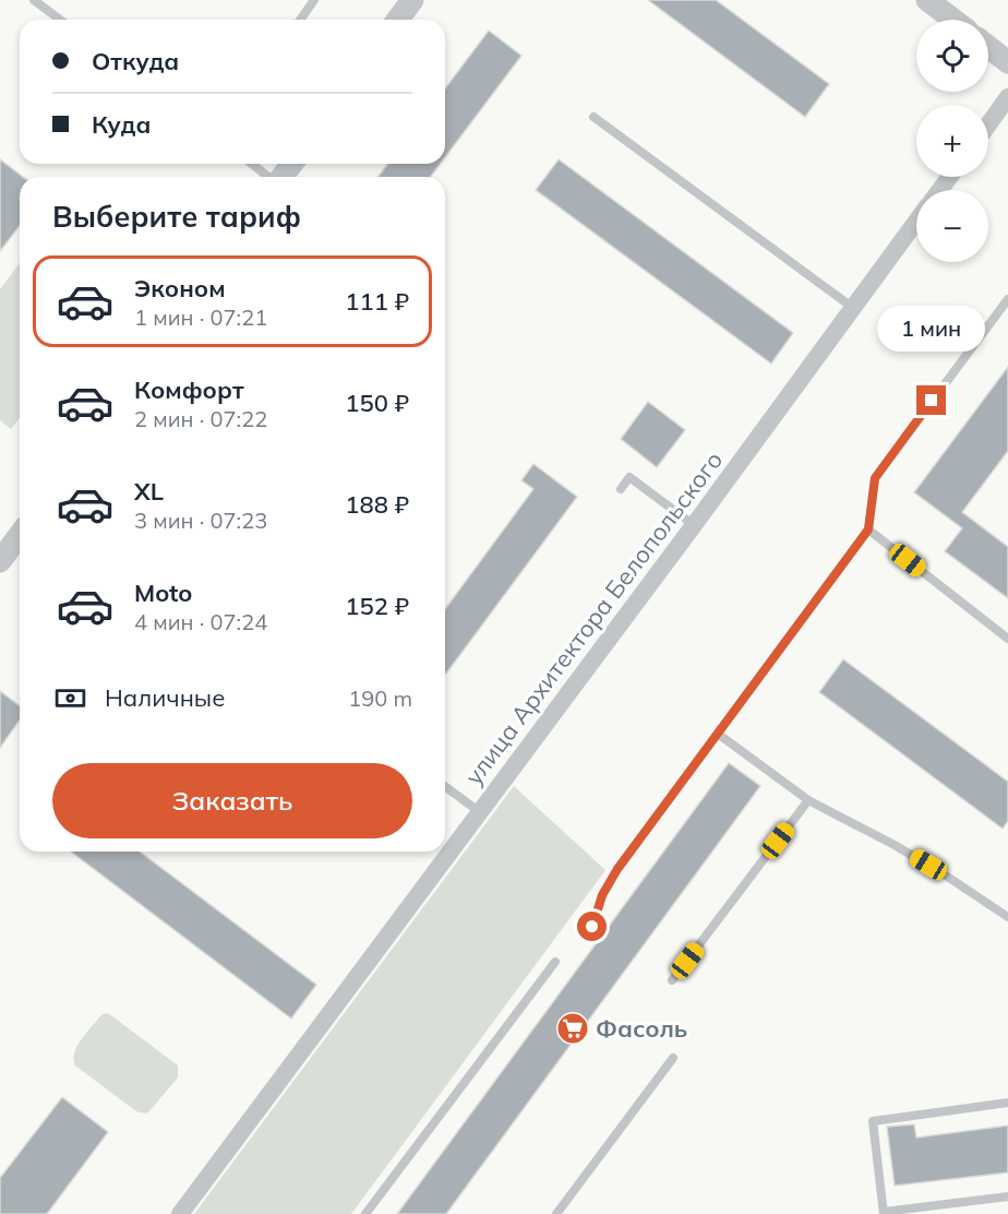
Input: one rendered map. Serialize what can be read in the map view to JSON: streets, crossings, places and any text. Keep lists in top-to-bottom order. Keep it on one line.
{"streets":{"street":["улица Архитектора Белопольского"]},"places":{"supermarket":["Фасоль"]},"page":{"map_buttons":["+","−"],"banner":["Откуда","Куда"],"heading":"Выберите тариф","list":[{"name":"Эконом","note":"1 мин · 07:21","value":"111 ₽"},{"name":"Комфорт","note":"2 мин · 07:22","value":"150 ₽"},{"name":"XL","note":"3 мин · 07:23","value":"188 ₽"},{"name":"Moto","note":"4 мин · 07:24","value":"152 ₽"}],"bubble":"1 мин","pay":["Наличные","190 m"],"buttons":"Заказать"}}
